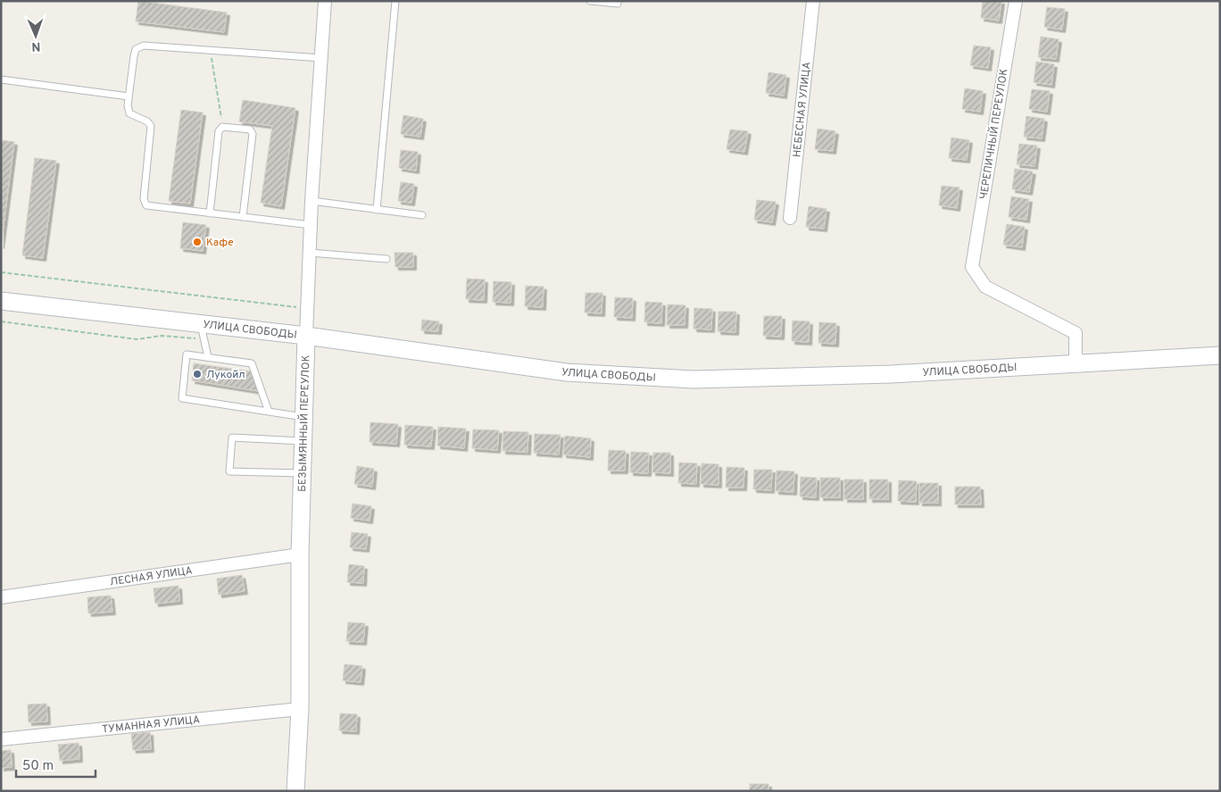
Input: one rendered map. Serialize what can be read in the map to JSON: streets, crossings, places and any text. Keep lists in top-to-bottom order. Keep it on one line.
{"streets":{"main road":["УЛИЦА СВОБОДЫ","БЕЗЫМЯННЫЙ ПЕРЕУЛОК"],"street":["НЕБЕСНАЯ УЛИЦА","ЧЕРЕПИЧНЫЙ ПЕРЕУЛОК","ЛЕСНАЯ УЛИЦА","ТУМАННАЯ УЛИЦА"]},"crossings":[["ЧЕРЕПИЧНЫЙ ПЕРЕУЛОК","УЛИЦА СВОБОДЫ"],["УЛИЦА СВОБОДЫ","БЕЗЫМЯННЫЙ ПЕРЕУЛОК"],["БЕЗЫМЯННЫЙ ПЕРЕУЛОК","ЛЕСНАЯ УЛИЦА"],["БЕЗЫМЯННЫЙ ПЕРЕУЛОК","ТУМАННАЯ УЛИЦА"]],"places":["Кафе","Лукойл"],"scale_bar":"50 m","north":"bottom"}
